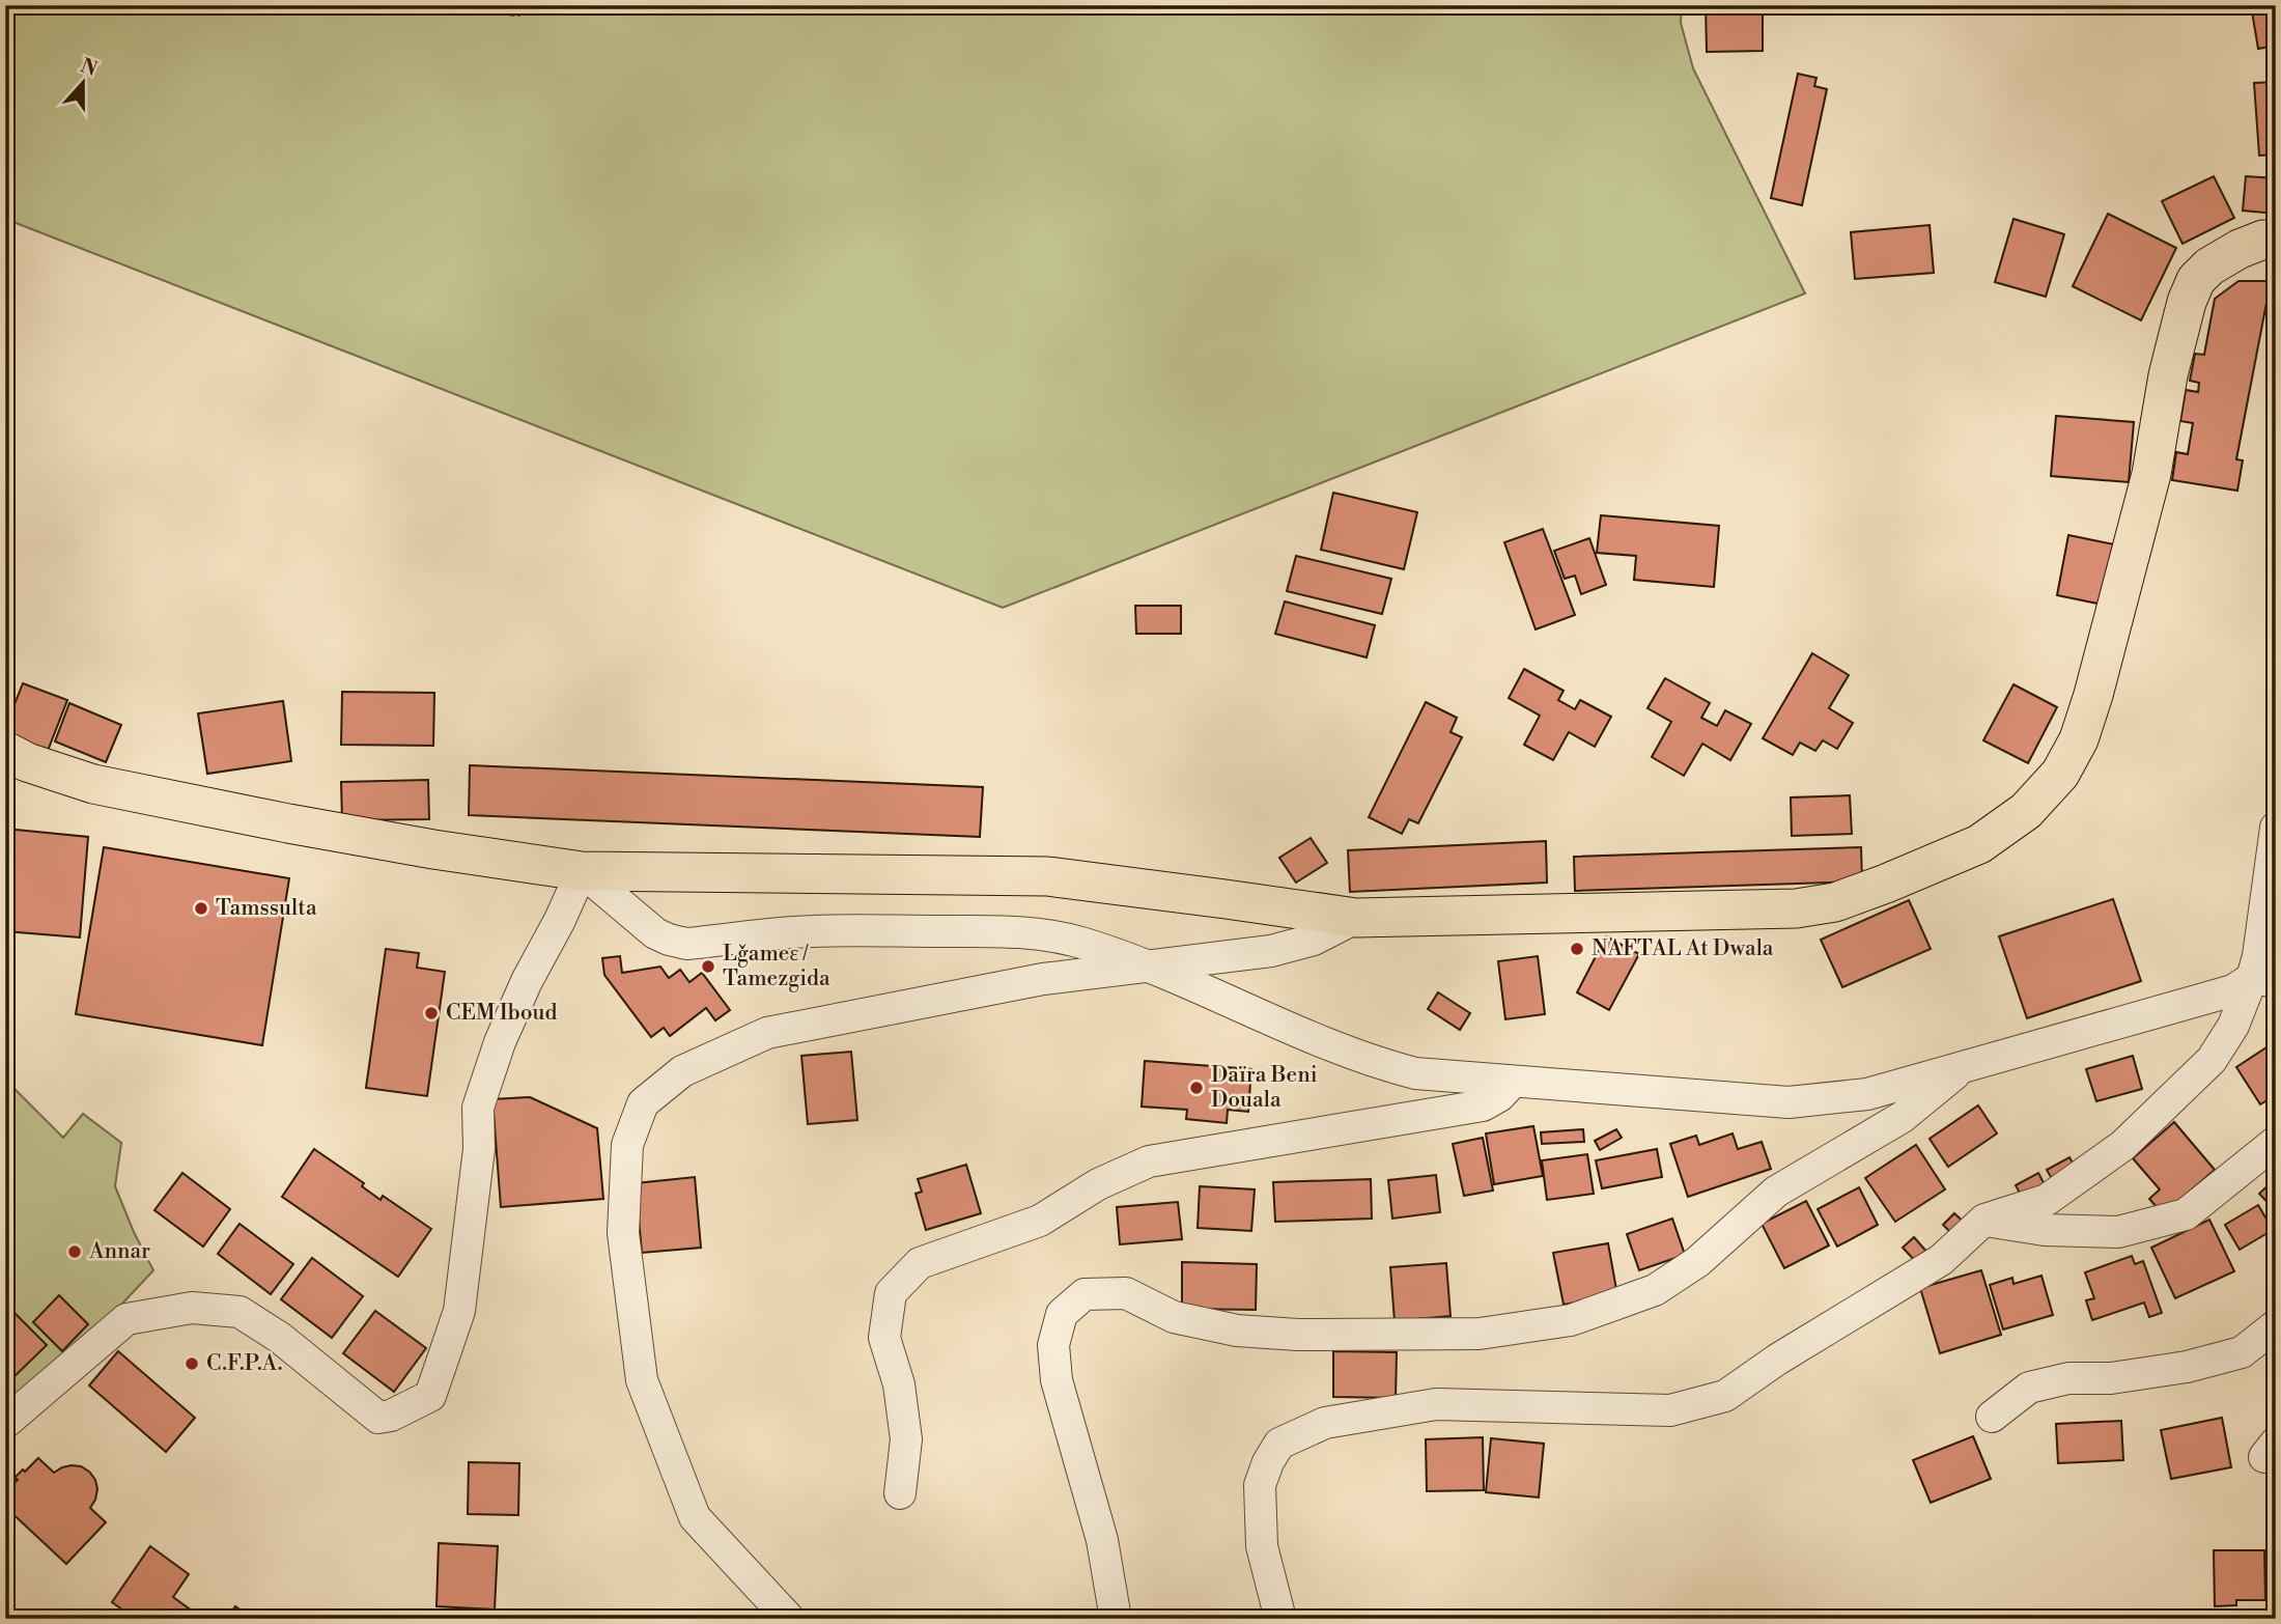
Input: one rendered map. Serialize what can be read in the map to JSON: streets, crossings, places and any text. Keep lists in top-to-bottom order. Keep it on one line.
{"places":["Tamssulta","NAFTAL At Dwala","Lǧameɛ / Tamezgida","CEM Iboud","Daïra Beni Douala","Annar","C.F.P.A."],"north":"top"}
